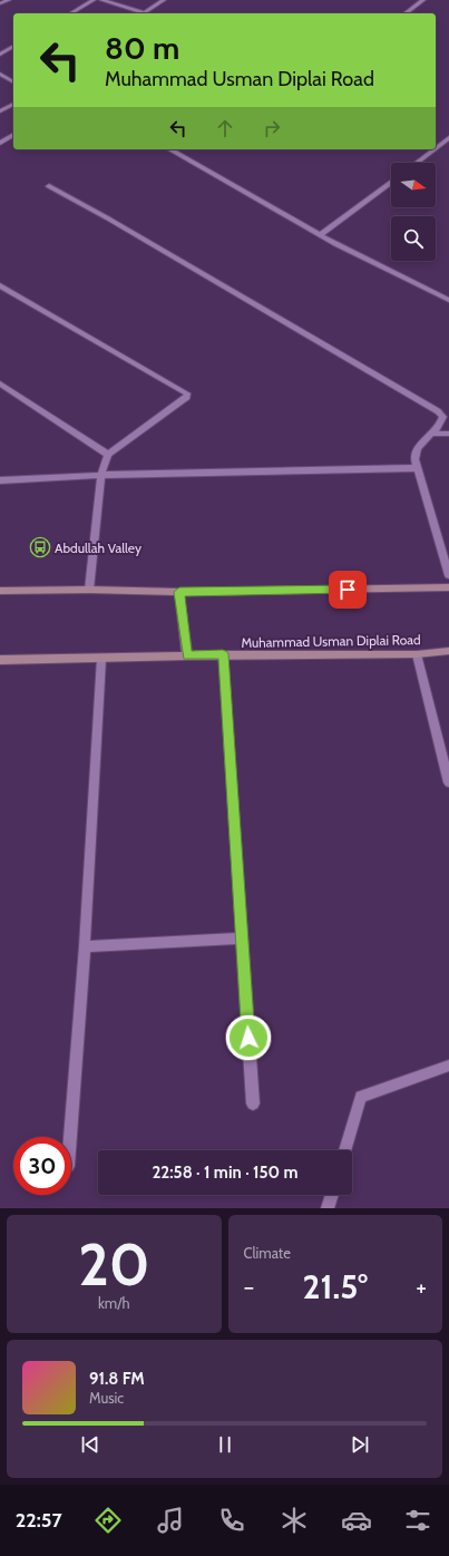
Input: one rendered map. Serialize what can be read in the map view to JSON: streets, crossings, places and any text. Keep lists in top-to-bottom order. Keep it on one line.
{"streets":{"street":["Muhammad Usman Diplai Road"]},"places":{"bus stop":["Abdullah Valley"]},"north":"right","page":{"turn":["80 m","Muhammad Usman Diplai Road"],"limit":"30","trip":"22:58 · 1 min · 150 m","tile":[["20","km/h"],"Climate"],"heat":["−","21.5°","+"],"song":["91.8 FM","Music"],"tabs":"22:57"}}
